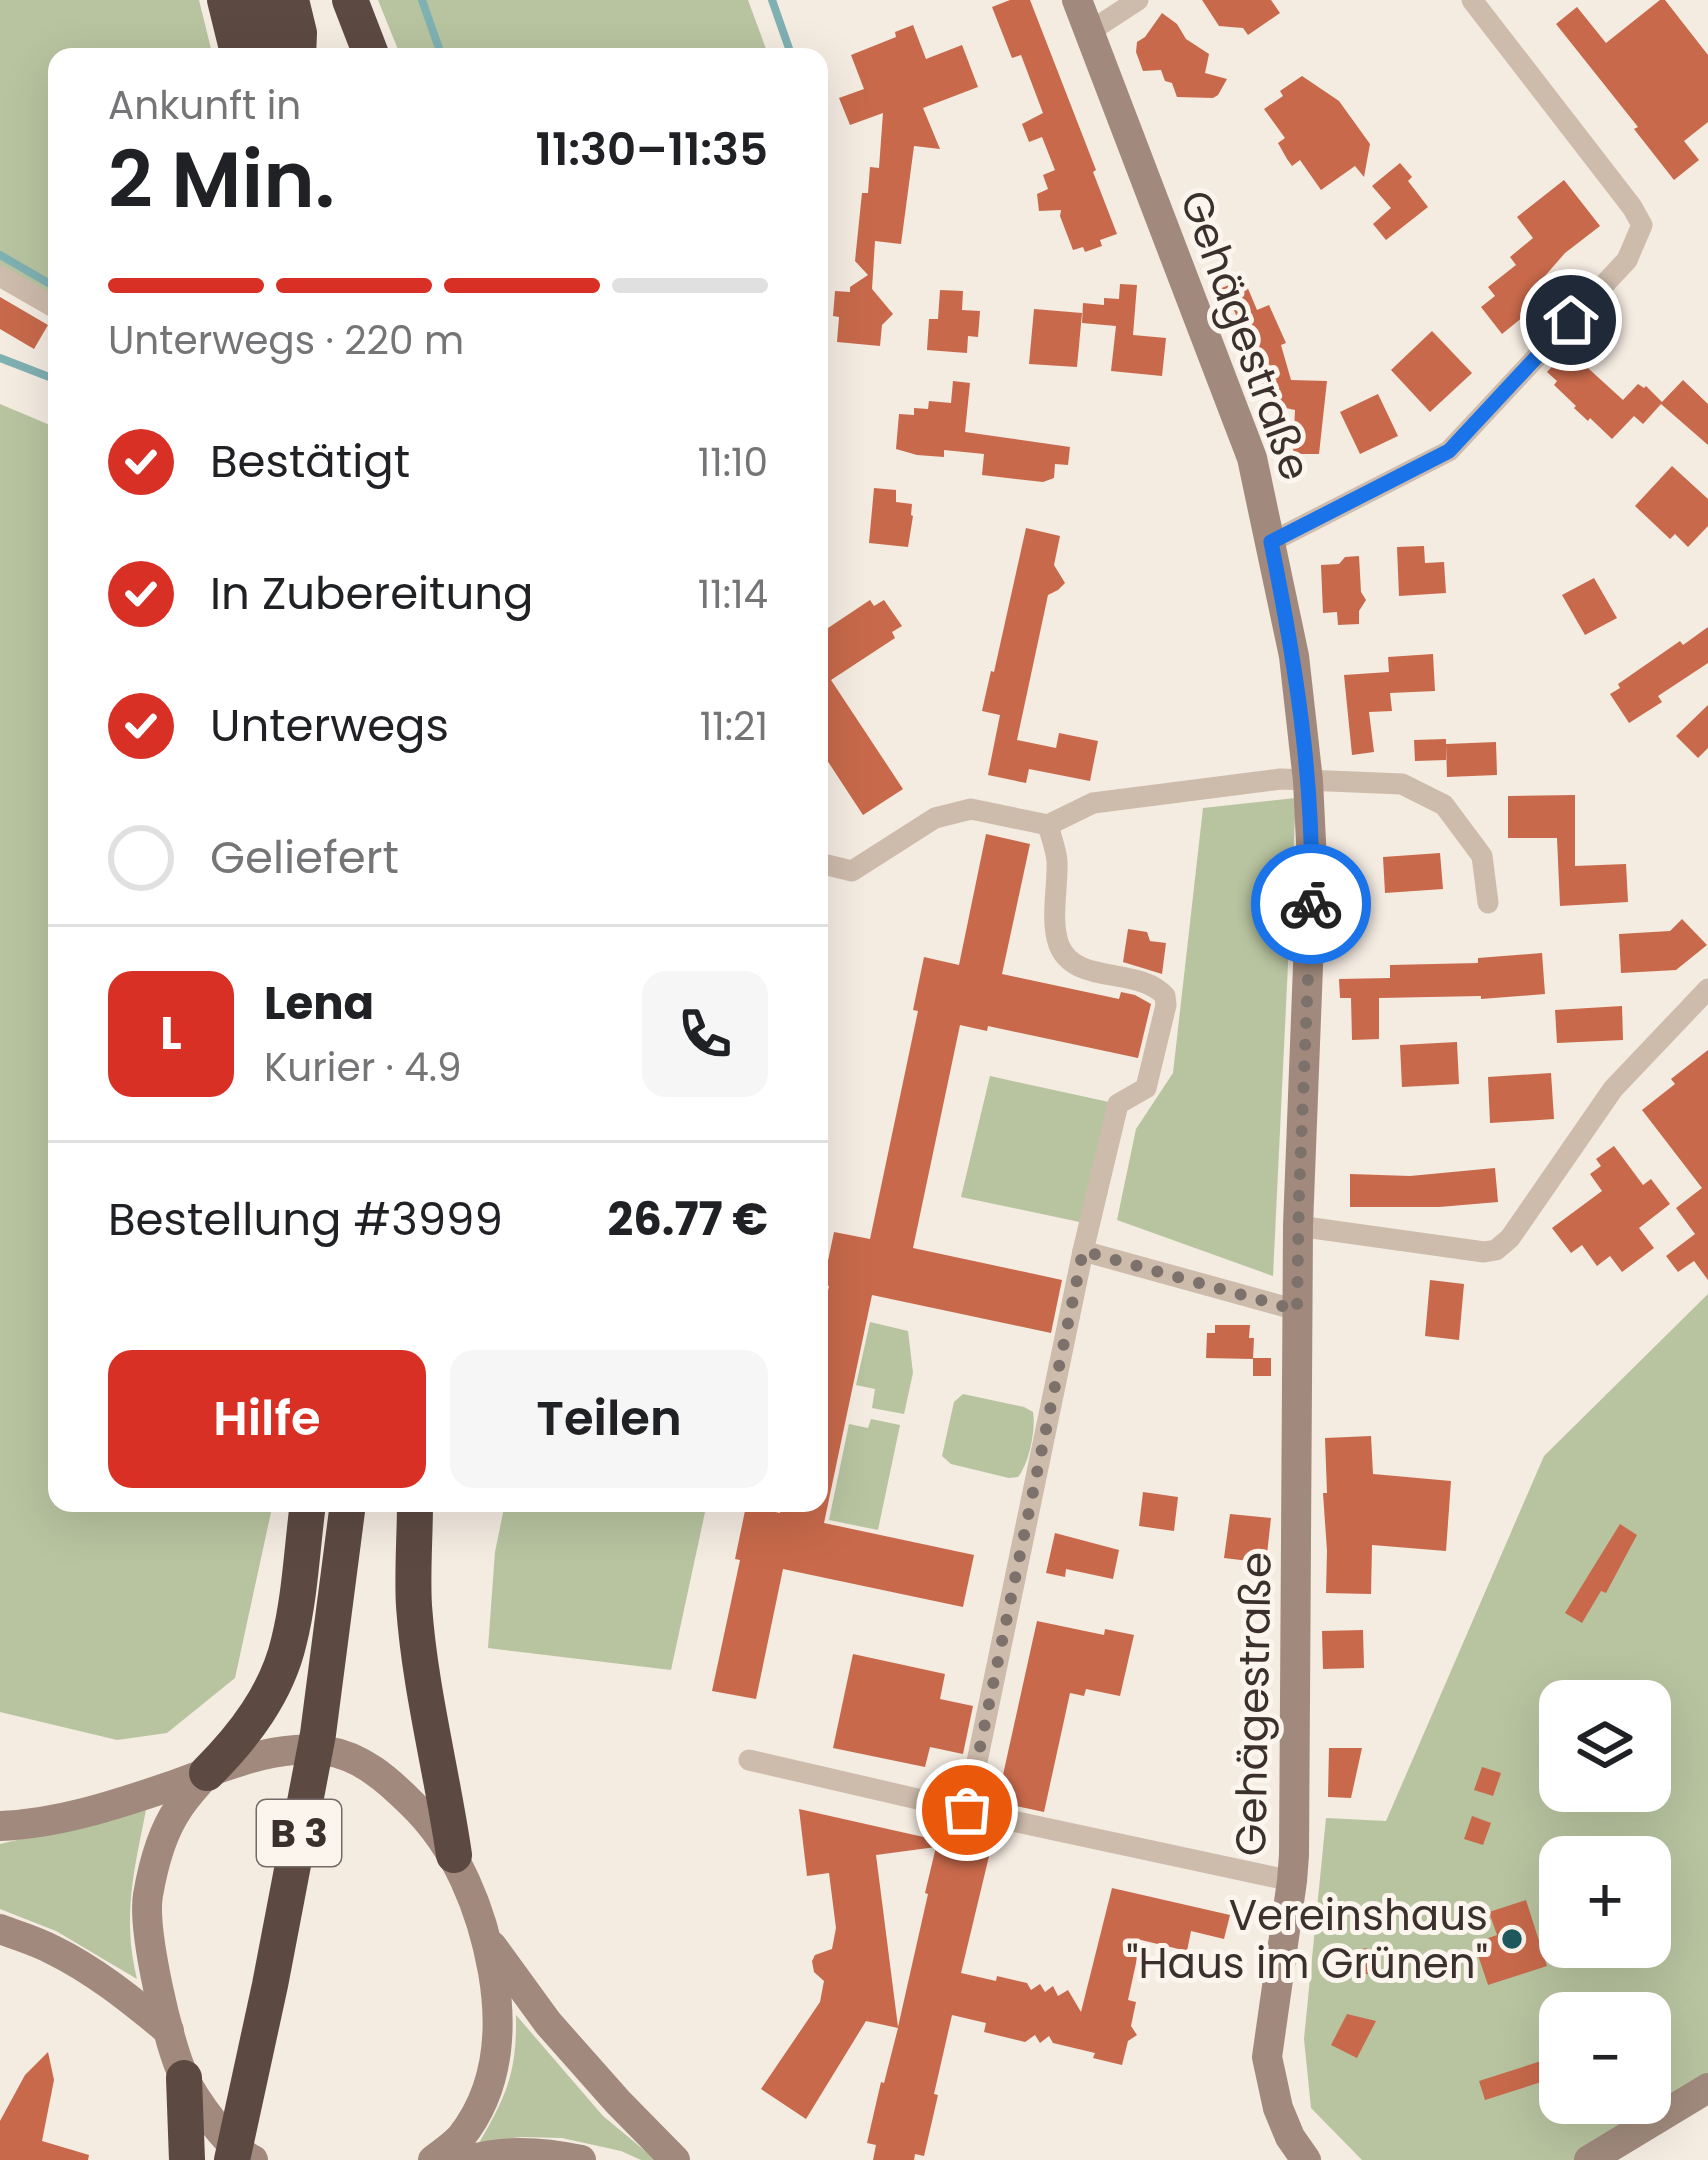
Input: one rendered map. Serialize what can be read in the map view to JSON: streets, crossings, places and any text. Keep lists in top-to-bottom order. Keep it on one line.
{"streets":{"highway":["B 3"],"street":["Gehägestraße"]},"places":["Vereinshaus \"Haus im Grünen\""],"page":{"heading":["2 Min.","Ankunft in","11:30–11:35"],"panel":["Lena","Kurier · 4.9","Bestellung #3999","26.77 €"],"bar":"Unterwegs · 220 m","list":[["Bestätigt","11:10"],["In Zubereitung","11:14"],["Unterwegs","11:21"],"Geliefert"],"round":"L","buttons":["Hilfe","Teilen"],"map_buttons":["+","−"]}}
